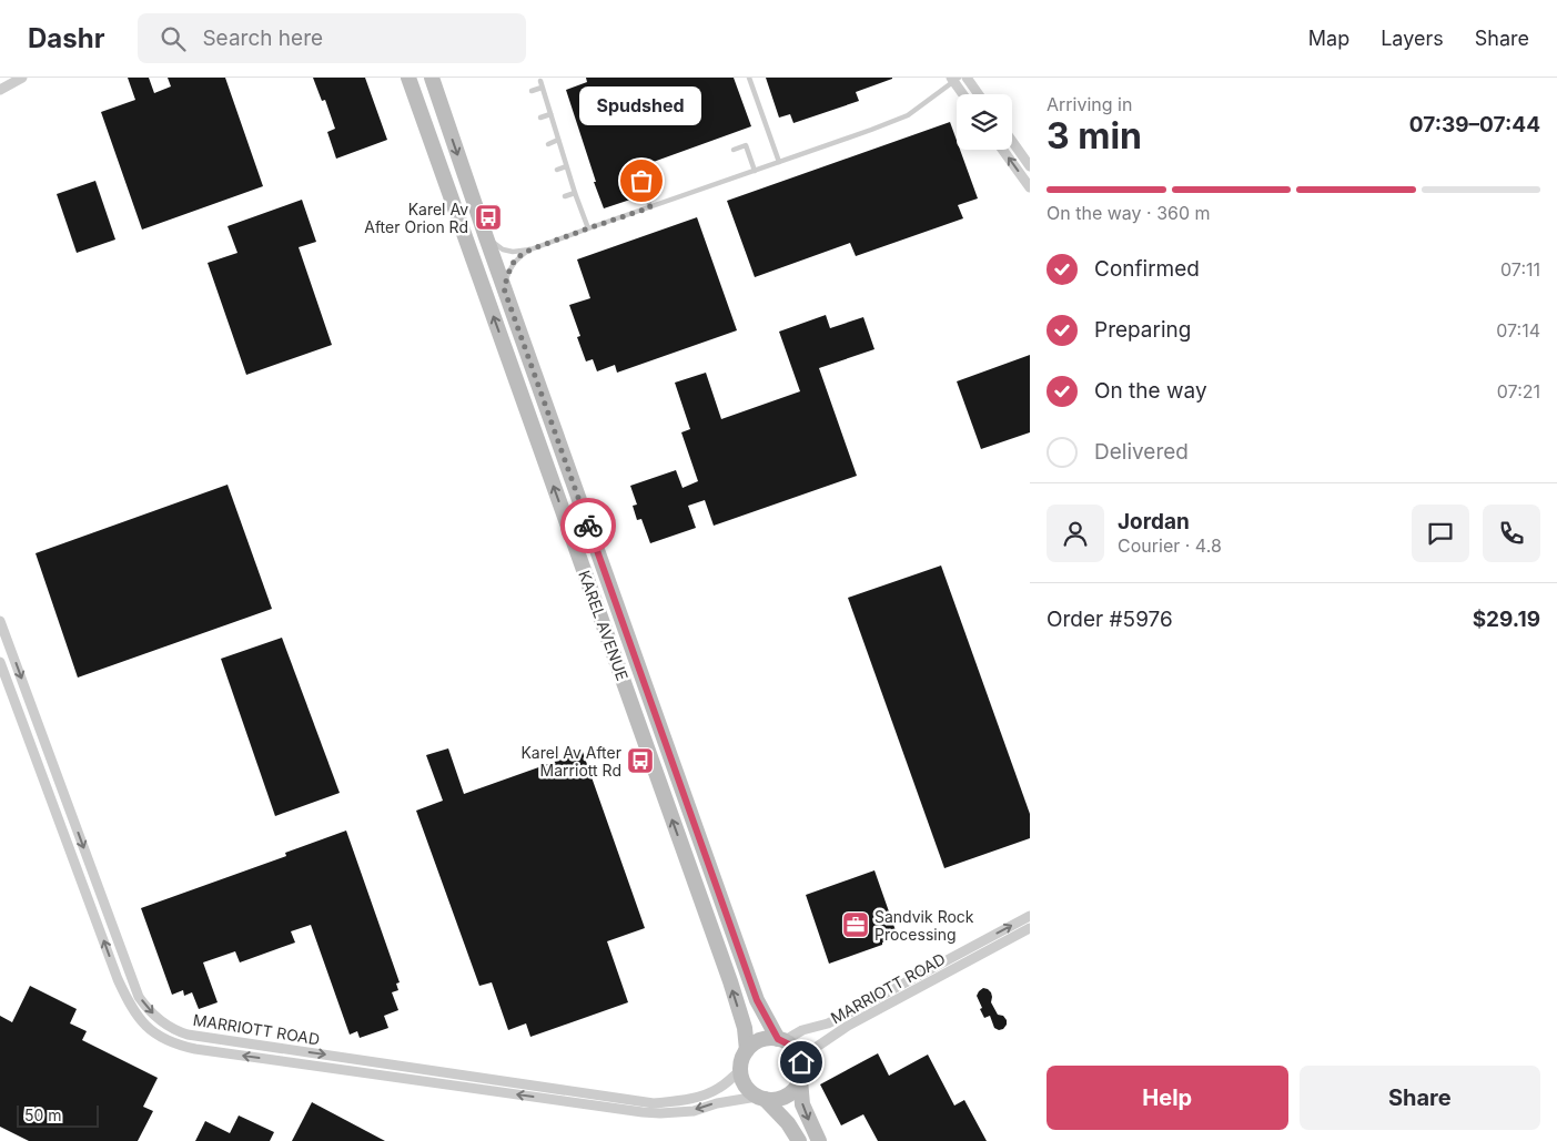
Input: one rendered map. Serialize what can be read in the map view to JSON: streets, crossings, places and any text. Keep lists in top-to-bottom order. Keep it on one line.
{"streets":{"main road":["KAREL AVENUE"],"street":["MARRIOTT ROAD"]},"crossings":[["KAREL AVENUE","MARRIOTT ROAD"]],"places":{"other":["Spudshed"],"bus stop":["Karel Av After Orion Rd","Karel Av After Marriott Rd"],"office":["Sandvik Rock Processing"]},"scale_bar":"50 m","page":{"header":"Dashr","search":"Search here","nav":["Map","Layers","Share"],"heading":["3 min","Arriving in","07:39–07:44"],"panel":["Jordan","Courier · 4.8","Order #5976","$29.19"],"bubble":"Spudshed","bar":"On the way · 360 m","list":[["Confirmed","07:11"],["Preparing","07:14"],["On the way","07:21"],"Delivered"],"buttons":["Help","Share"],"scale":"50 m"}}
